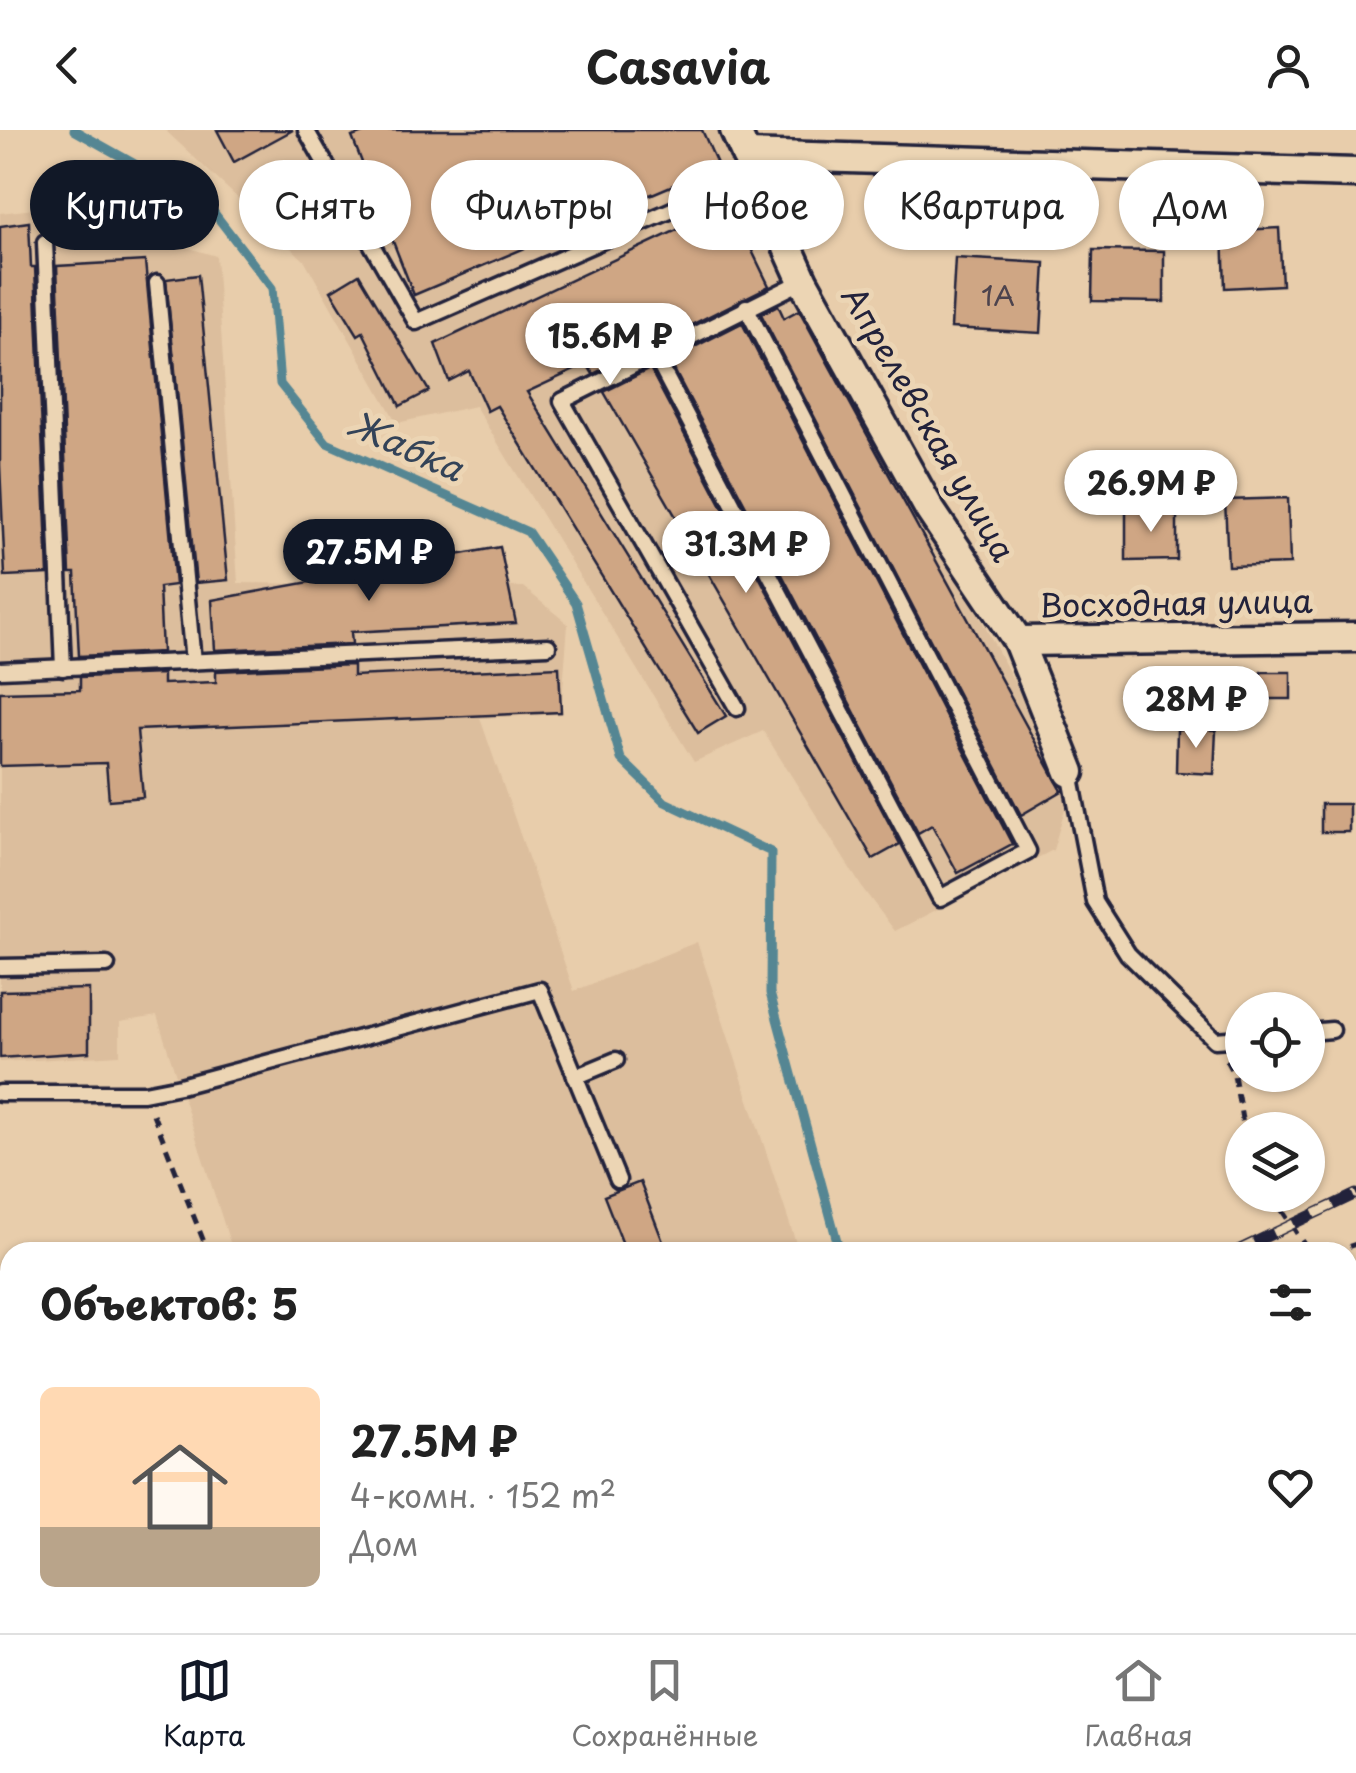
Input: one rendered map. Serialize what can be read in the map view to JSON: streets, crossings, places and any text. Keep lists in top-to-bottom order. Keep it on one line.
{"streets":{"street":["Апрелевская улица","Восходная улица"]},"crossings":[["Апрелевская улица","Восходная улица"]],"water":["Жабка"],"house_numbers":["1А"],"page":{"header":"Casavia","chip":["Купить","Снять","Фильтры","Новое","Квартира","Дом"],"price":["15.6M ₽","26.9M ₽","31.3M ₽","27.5M ₽","28M ₽"],"heading":"Объектов: 5","list":[{"name":"27.5M ₽","note":"4-комн. · 152 m² · Дом"}],"tabs":["Карта","Сохранённые","Главная"]}}
